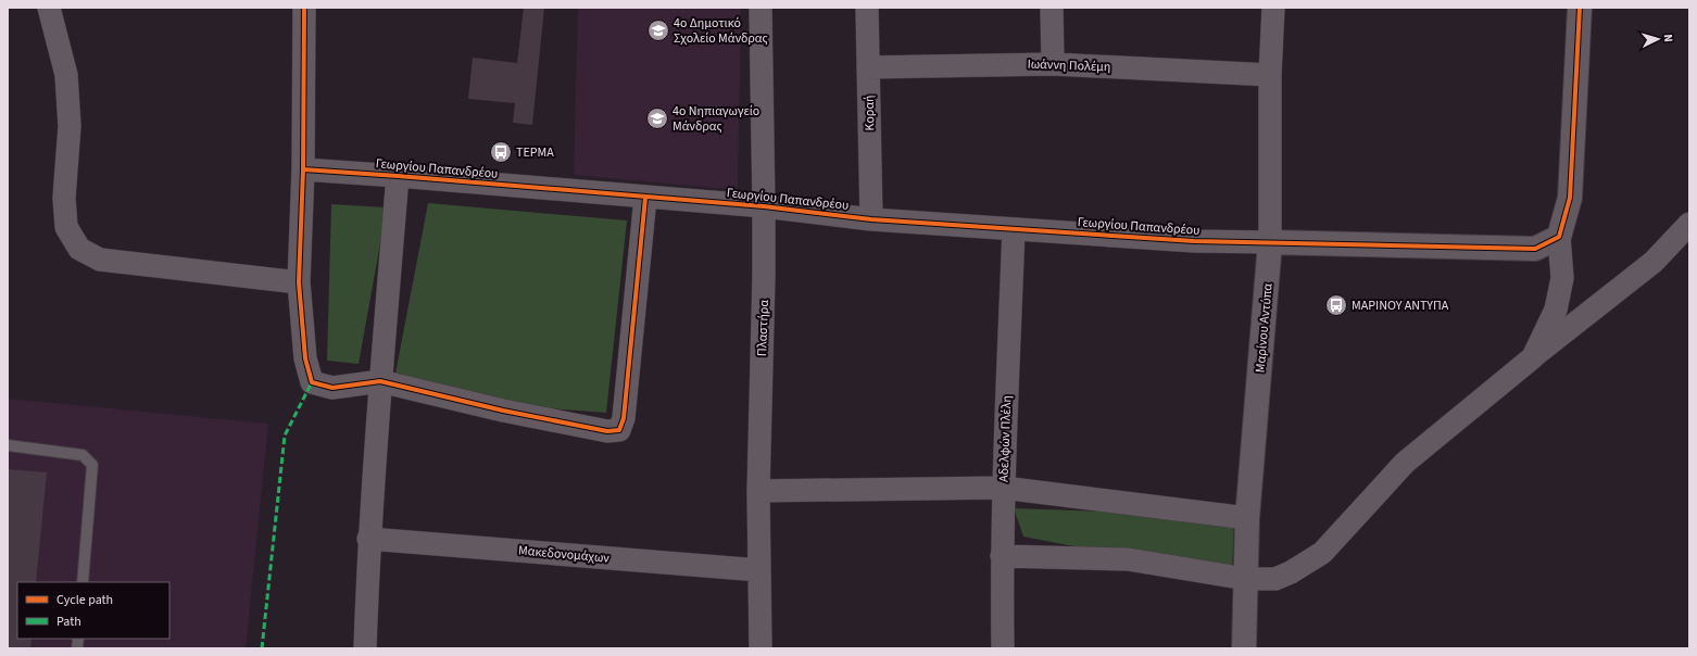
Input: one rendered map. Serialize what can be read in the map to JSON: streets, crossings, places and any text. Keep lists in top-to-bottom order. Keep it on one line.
{"streets":{"street":["Ιωάννη Πολέμη","Κοραή","Γεωργίου Παπανδρέου","Πλαστήρα","Μαρίνου Αντύπα","Αδελφών Πλέλη","Μακεδονομάχων"]},"crossings":[["Ιωάννη Πολέμη","Κοραή"],["Ιωάννη Πολέμη","Μαρίνου Αντύπα"],["Κοραή","Γεωργίου Παπανδρέου"],["Γεωργίου Παπανδρέου","Πλαστήρα"],["Γεωργίου Παπανδρέου","Μαρίνου Αντύπα"],["Γεωργίου Παπανδρέου","Αδελφών Πλέλη"],["Πλαστήρα","Μακεδονομάχων"]],"places":{"school or university":["4ο Δημοτικό Σχολείο Μάνδρας","4ο Νηπιαγωγείο Μάνδρας"],"bus stop":["ΤΕΡΜΑ","ΜΑΡΙΝΟΥ ΑΝΤΥΠΑ"]},"legend":["Cycle path","Path"],"north":"right"}
